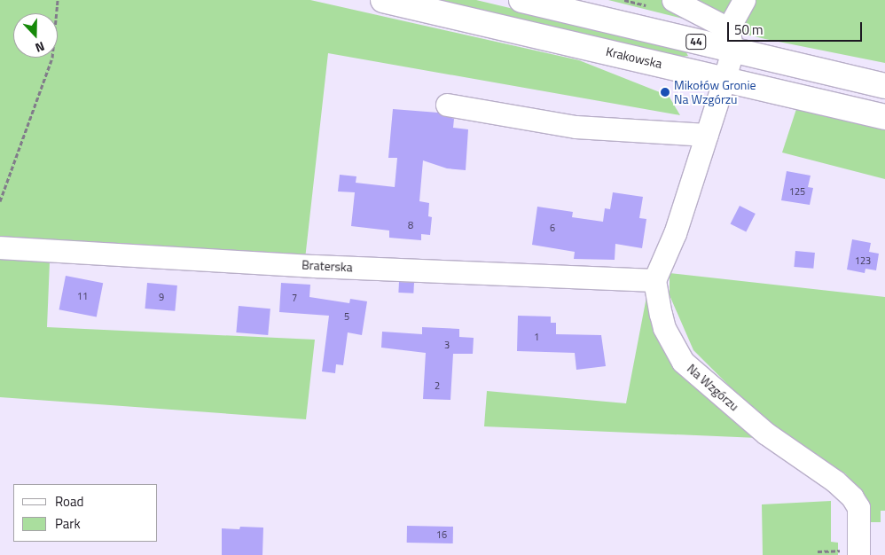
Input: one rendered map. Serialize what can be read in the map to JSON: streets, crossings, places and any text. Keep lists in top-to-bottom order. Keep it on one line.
{"streets":{"main road":["44","Krakowska"],"street":["Braterska","Na Wzgórzu"]},"crossings":[["Braterska","Na Wzgórzu"]],"places":["Mikołów Gronie Na Wzgórzu"],"house_numbers":["125","8","6","123","11","9","7","5","1","3","2","16"],"legend":["Road","Park"],"scale_bar":"50 m","north":"bottom"}
